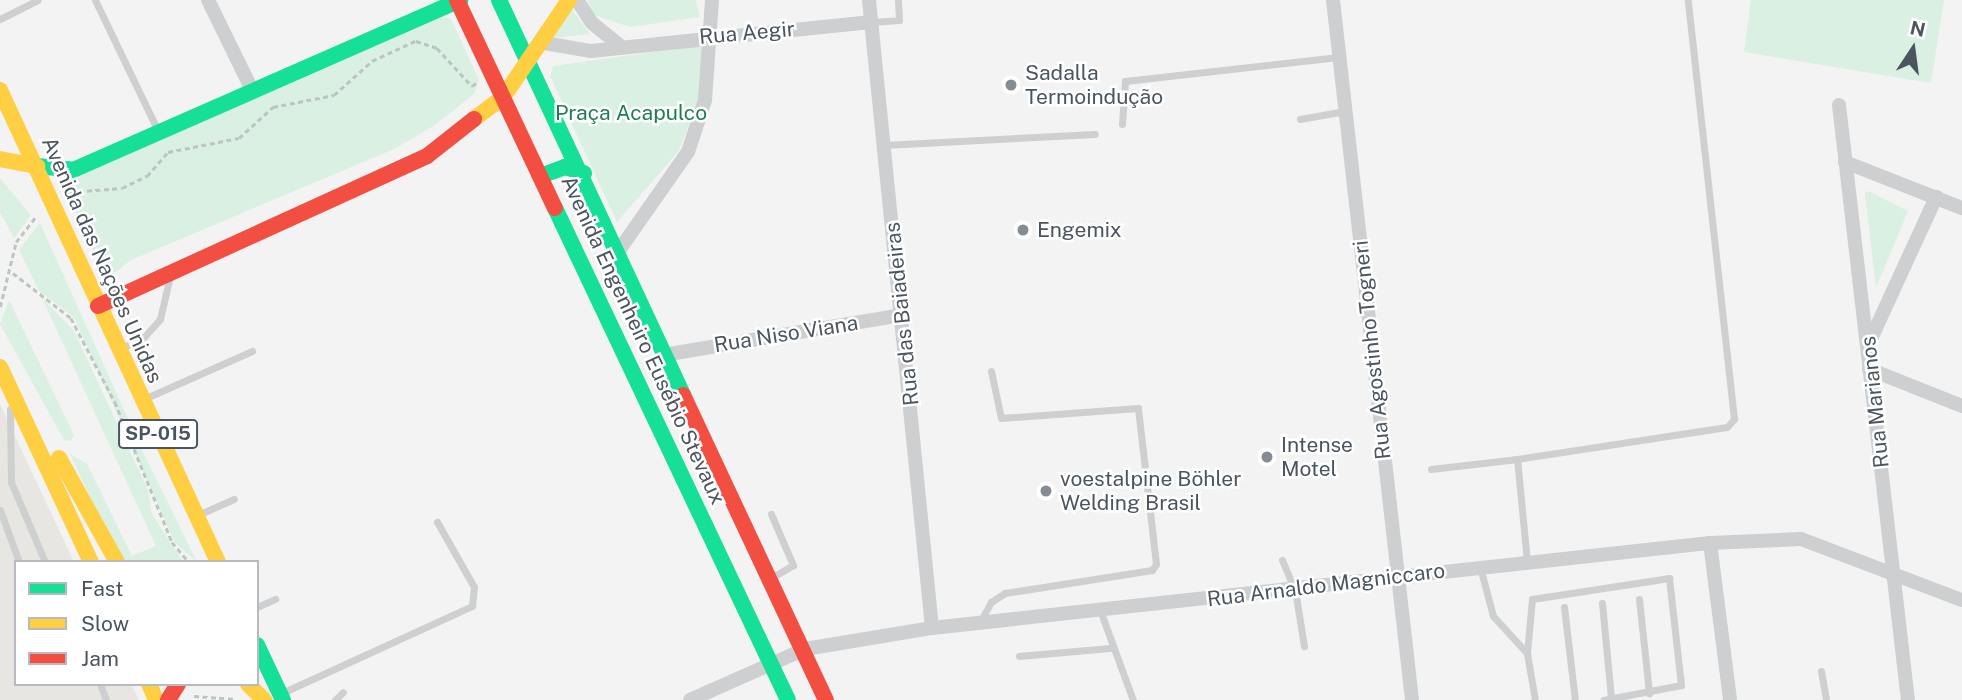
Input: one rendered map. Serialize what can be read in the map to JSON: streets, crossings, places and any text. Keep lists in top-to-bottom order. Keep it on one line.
{"streets":{"main road":["Avenida das Nações Unidas","Avenida Engenheiro Eusébio Stevaux","SP-015"],"street":["Rua Aegir","Rua das Baiadeiras","Rua Niso Viana","Rua Agostinho Togneri","Rua Marianos","Rua Arnaldo Magniccaro"]},"crossings":[["Rua Aegir","Rua das Baiadeiras"],["Rua das Baiadeiras","Rua Niso Viana"],["Rua das Baiadeiras","Rua Arnaldo Magniccaro"],["Rua Niso Viana","Avenida Engenheiro Eusébio Stevaux"],["Avenida Engenheiro Eusébio Stevaux","Rua Arnaldo Magniccaro"],["Rua Agostinho Togneri","Rua Arnaldo Magniccaro"],["Rua Marianos","Rua Arnaldo Magniccaro"]],"parks":["Praça Acapulco"],"places":["Sadalla Termoindução","Engemix","Intense Motel","voestalpine Böhler Welding Brasil"],"legend":["Fast","Slow","Jam"],"north":"top"}
